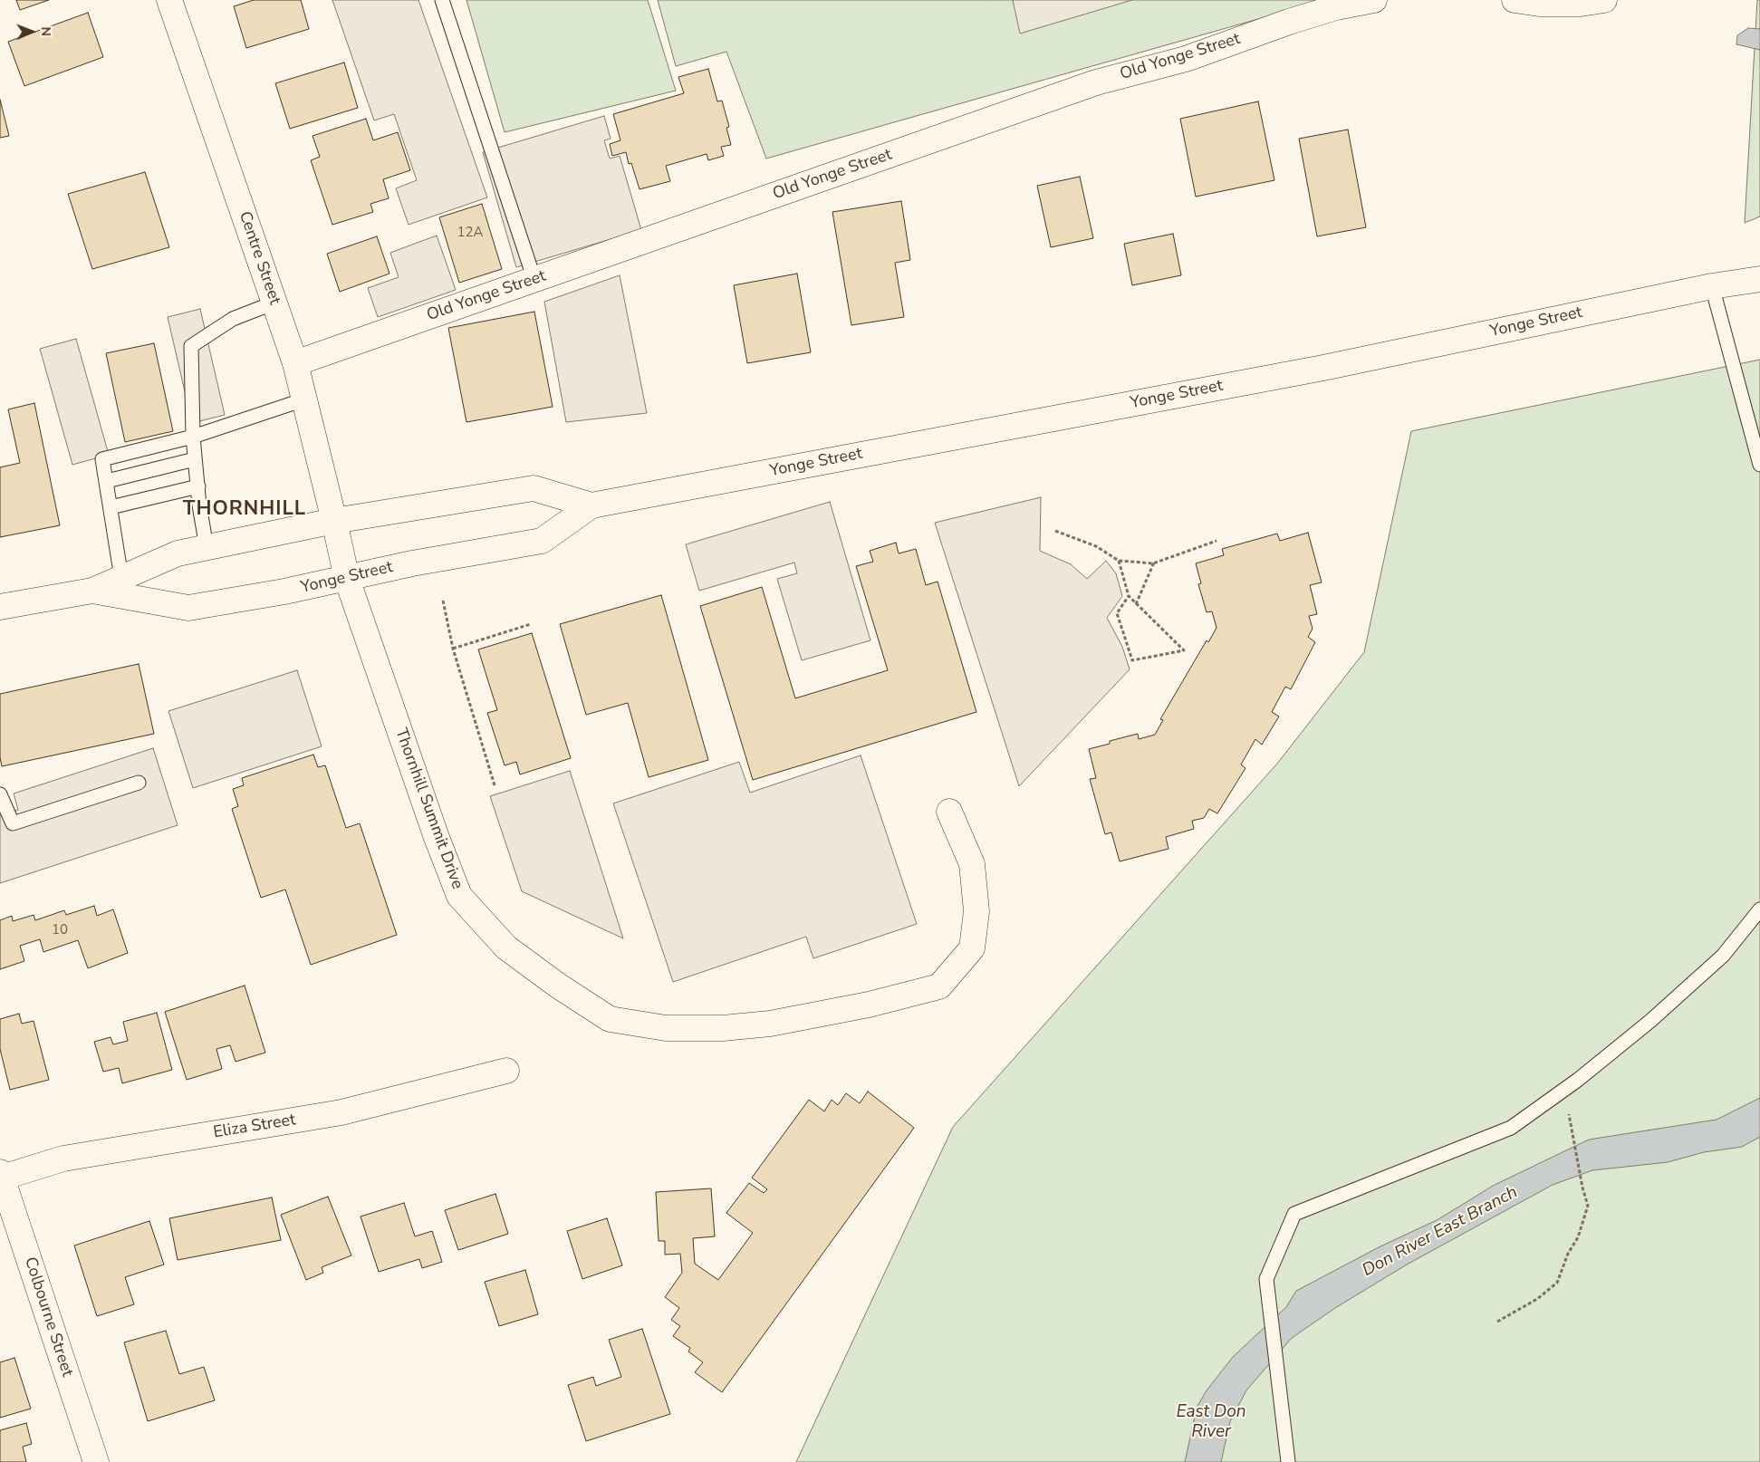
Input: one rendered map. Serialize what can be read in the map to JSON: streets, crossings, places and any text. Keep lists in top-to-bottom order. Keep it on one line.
{"streets":{"street":["Old Yonge Street","Centre Street","Yonge Street","Thornhill Summit Drive","Eliza Street","Colbourne Street"]},"crossings":[["Old Yonge Street","Centre Street"],["Centre Street","Yonge Street"],["Centre Street","Thornhill Summit Drive"],["Yonge Street","Thornhill Summit Drive"],["Eliza Street","Colbourne Street"]],"districts":["THORNHILL"],"water":["Don River East Branch","East Don River"],"house_numbers":["12A","10"],"north":"right"}
